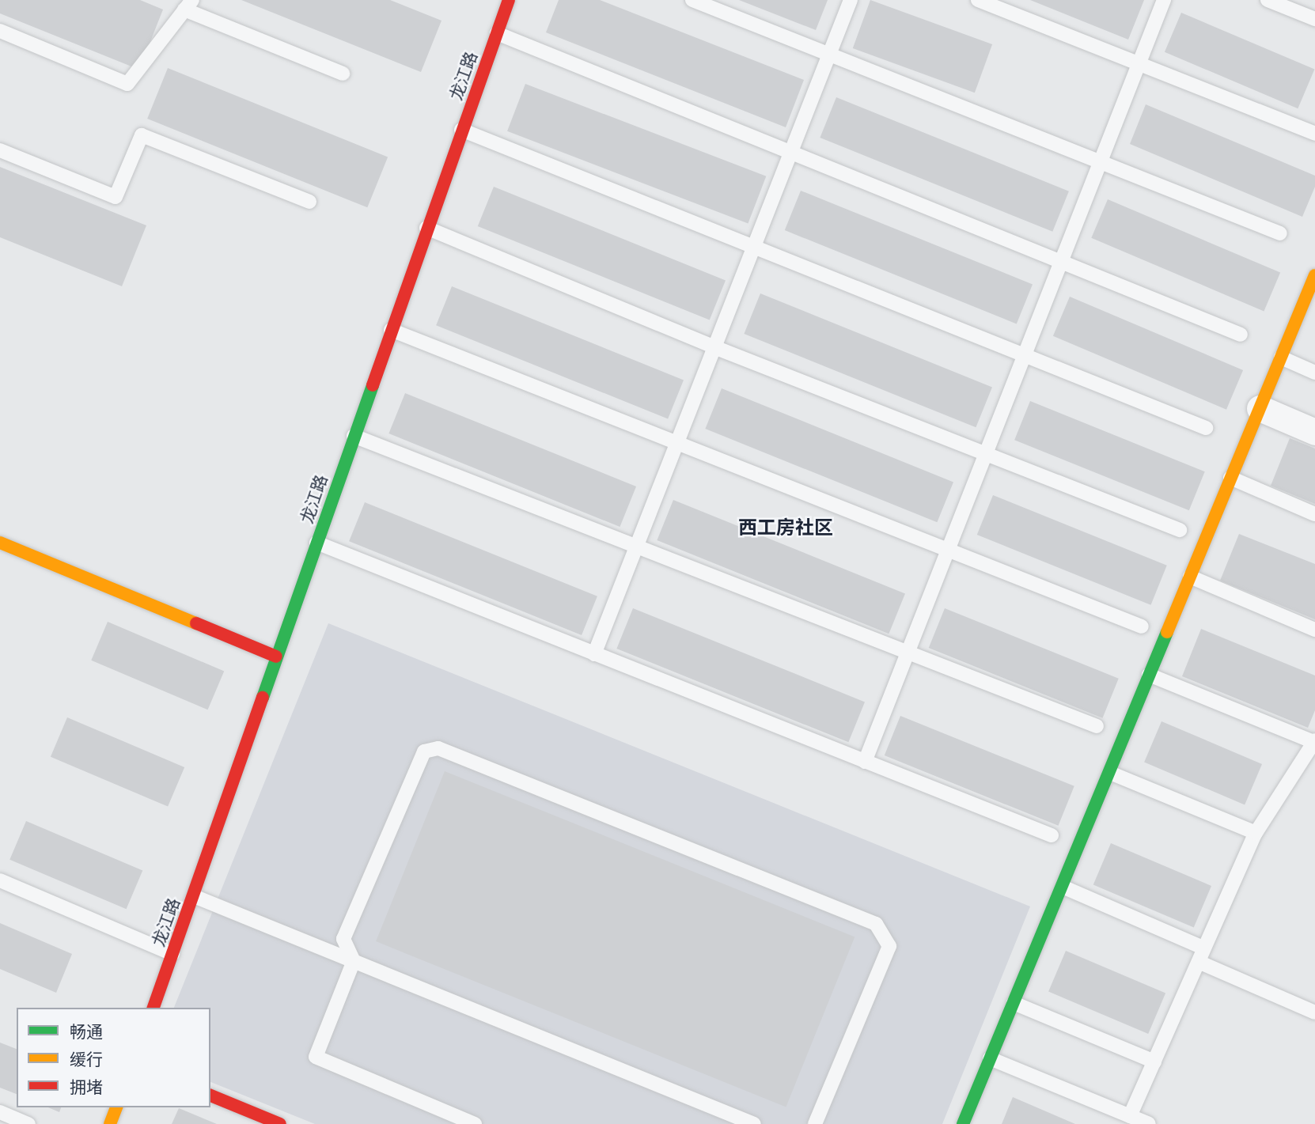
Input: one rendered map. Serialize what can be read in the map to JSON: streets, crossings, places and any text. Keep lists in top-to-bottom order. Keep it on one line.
{"streets":{"street":["龙江路"]},"districts":["西工房社区"],"legend":["畅通","缓行","拥堵"]}
